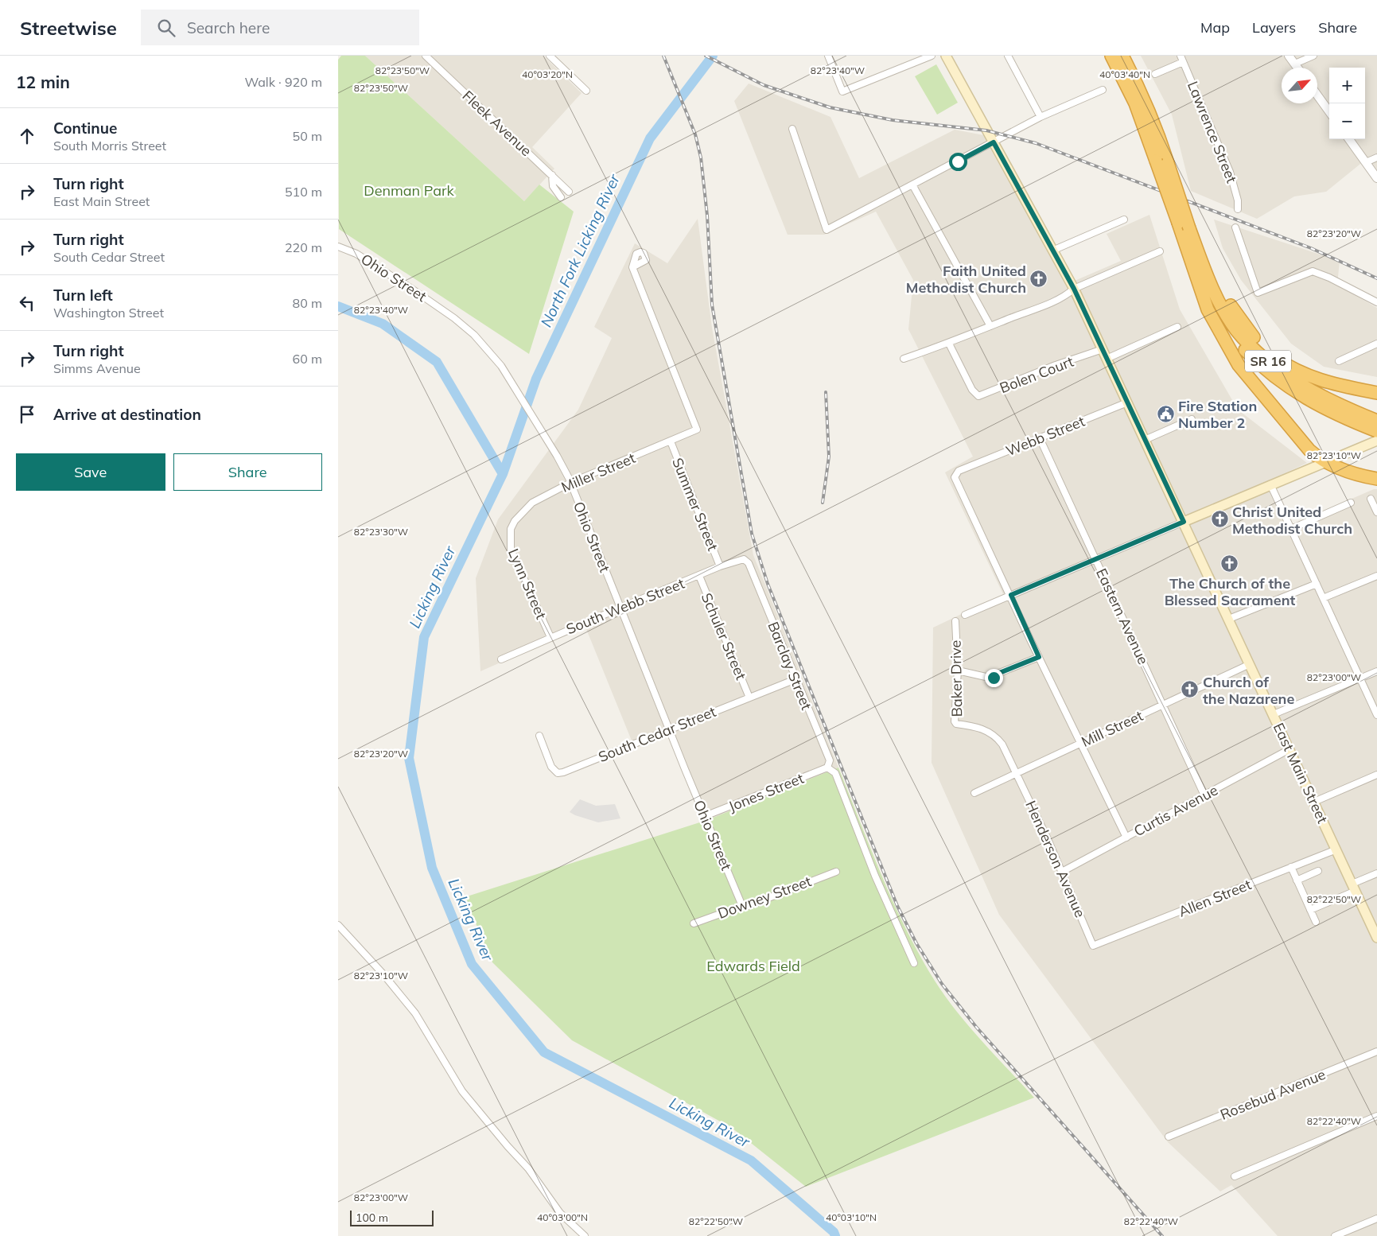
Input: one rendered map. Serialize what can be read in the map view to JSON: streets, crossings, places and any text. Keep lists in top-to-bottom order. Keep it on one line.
{"streets":{"highway":["SR 16"],"main road":["East Main Street"],"street":["Fleek Avenue","Lawrence Street","Ohio Street","Bolen Court","Webb Street","Miller Street","Summer Street","Lynn Street","South Webb Street","Eastern Avenue","Schuler Street","Barclay Street","Baker Drive","Mill Street","South Cedar Street","Jones Street","Curtis Avenue","Henderson Avenue","Downey Street","Allen Street","Rosebud Avenue"]},"crossings":[["Ohio Street","Miller Street"],["Ohio Street","South Webb Street"],["Ohio Street","South Cedar Street"],["Ohio Street","Jones Street"],["Ohio Street","Downey Street"],["Bolen Court","East Main Street"],["Webb Street","Eastern Avenue"],["Webb Street","East Main Street"],["Miller Street","Summer Street"],["Miller Street","Lynn Street"],["Summer Street","South Webb Street"],["Lynn Street","South Webb Street"],["South Webb Street","Schuler Street"],["South Webb Street","Barclay Street"],["Eastern Avenue","Mill Street"],["Eastern Avenue","Curtis Avenue"],["Schuler Street","South Cedar Street"],["Barclay Street","South Cedar Street"],["Barclay Street","Jones Street"],["Baker Drive","Mill Street"],["Baker Drive","Henderson Avenue"],["Mill Street","East Main Street"],["Mill Street","Henderson Avenue"],["East Main Street","Curtis Avenue"],["East Main Street","Allen Street"],["Curtis Avenue","Henderson Avenue"],["Henderson Avenue","Allen Street"]],"water":["North Fork Licking River","Licking River"],"parks":["Denman Park","Edwards Field"],"places":{"church":["Faith United Methodist Church","Christ United Methodist Church","The Church of the Blessed Sacrament","Church of the Nazarene"],"public building":["Fire Station Number 2"]},"scale_bar":"100 m","north":"top right","page":{"header":"Streetwise","search":"Search here","nav":["Map","Layers","Share"],"heading":["12 min","Walk · 920 m"],"map_buttons":["+","−"],"list":[["Continue","South Morris Street","50 m"],["Turn right","East Main Street","510 m"],["Turn right","South Cedar Street","220 m"],["Turn left","Washington Street","80 m"],["Turn right","Simms Avenue","60 m"],"Arrive at destination"],"buttons":["Save","Share"],"scale":"100 m"},"coordinates":["82°23'50\"W","82°23'40\"W","40°03'20\"N","40°03'40\"N","82°23'20\"W","82°23'10\"W","82°23'30\"W","82°23'00\"W","82°22'50\"W","82°22'40\"W","40°03'00\"N","40°03'10\"N"]}
